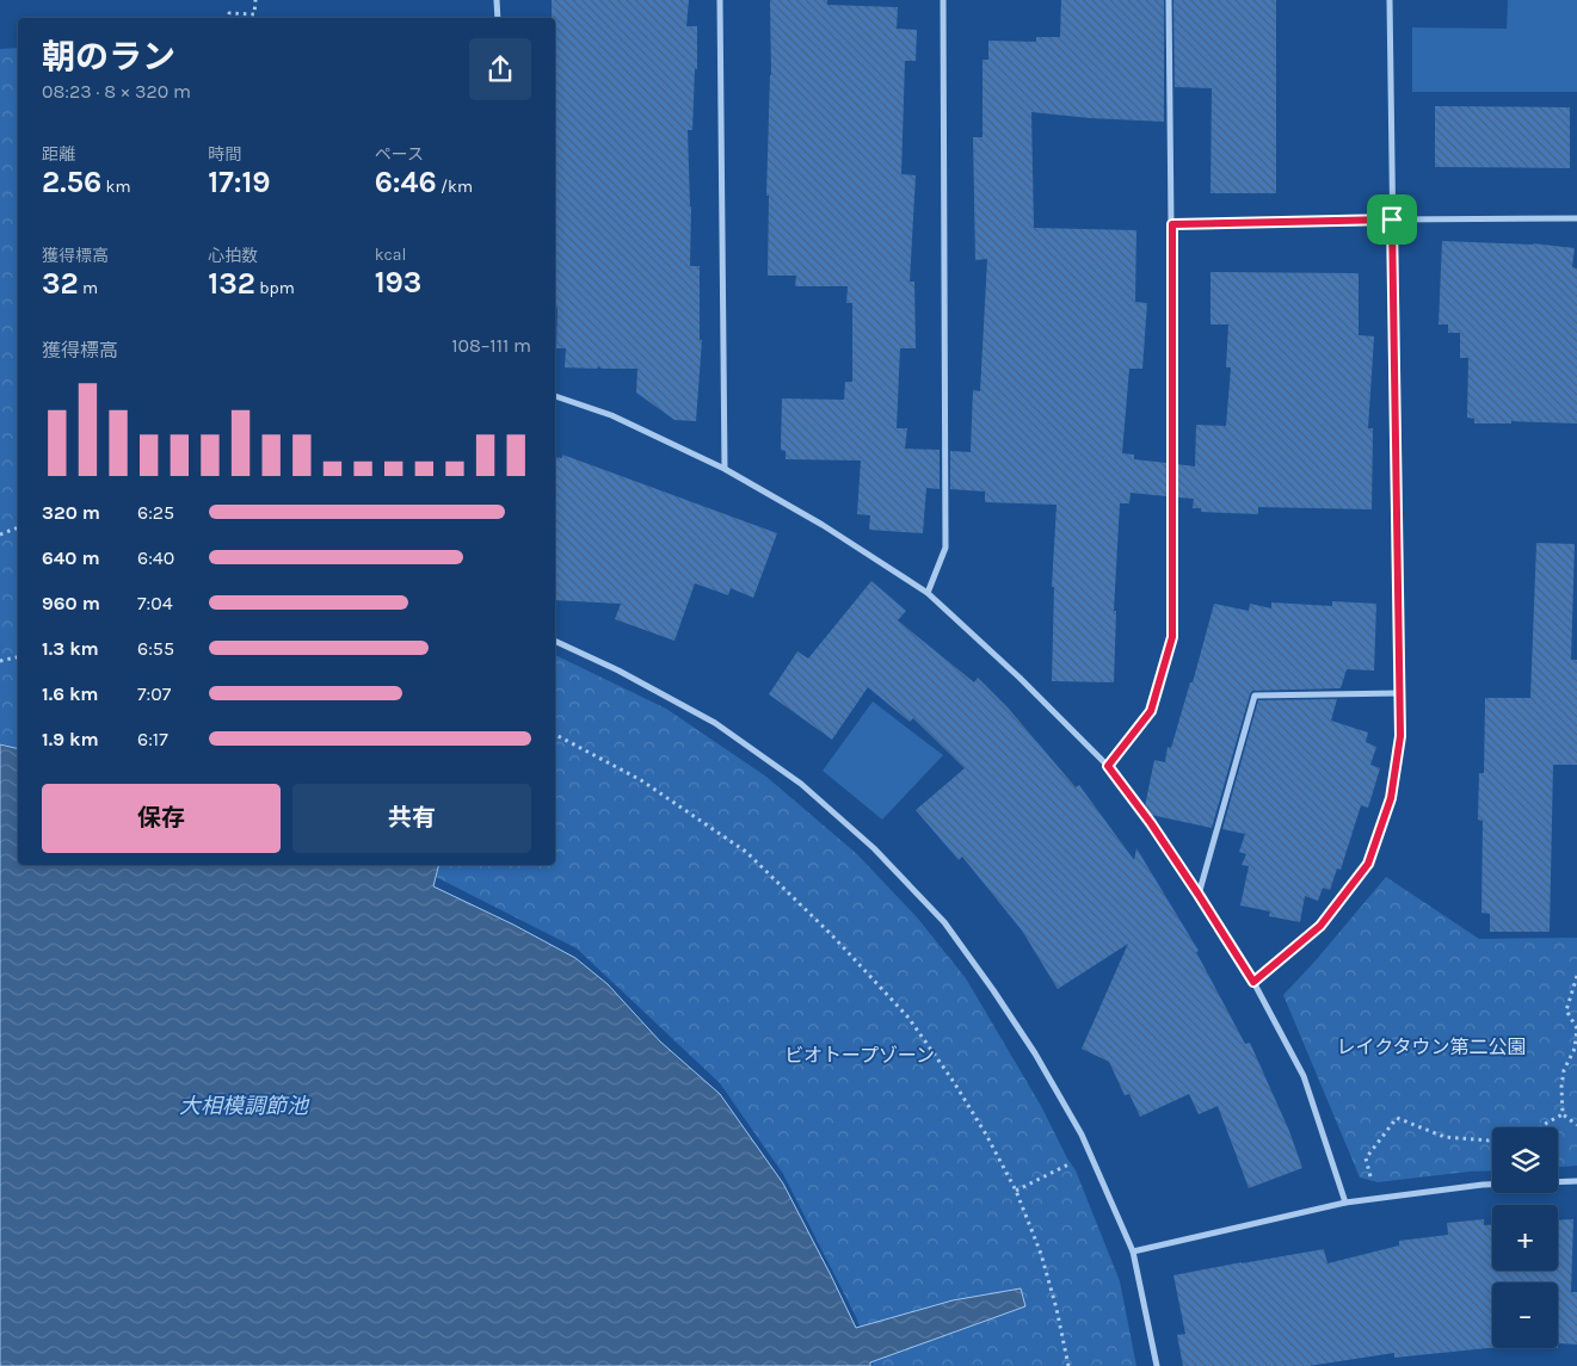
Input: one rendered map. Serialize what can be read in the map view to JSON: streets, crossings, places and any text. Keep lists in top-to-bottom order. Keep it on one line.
{"water":["大相模調節池"],"parks":["レイクタウン第二公園","ビオトープゾーン"],"page":{"heading":["朝のラン","08:23 · 8 × 320 m"],"stats":[["距離","2.56 km"],["時間","17:19"],["ペース","6:46 /km"],["獲得標高","32 m"],["心拍数","132 bpm"],["kcal","193"]],"chart":["獲得標高","108–111 m"],"list":[{"name":"320 m","note":"6:25"},{"name":"640 m","note":"6:40"},{"name":"960 m","note":"7:04"},{"name":"1.3 km","note":"6:55"},{"name":"1.6 km","note":"7:07"},{"name":"1.9 km","note":"6:17"}],"buttons":["保存","共有"],"map_buttons":["+","−"]}}
